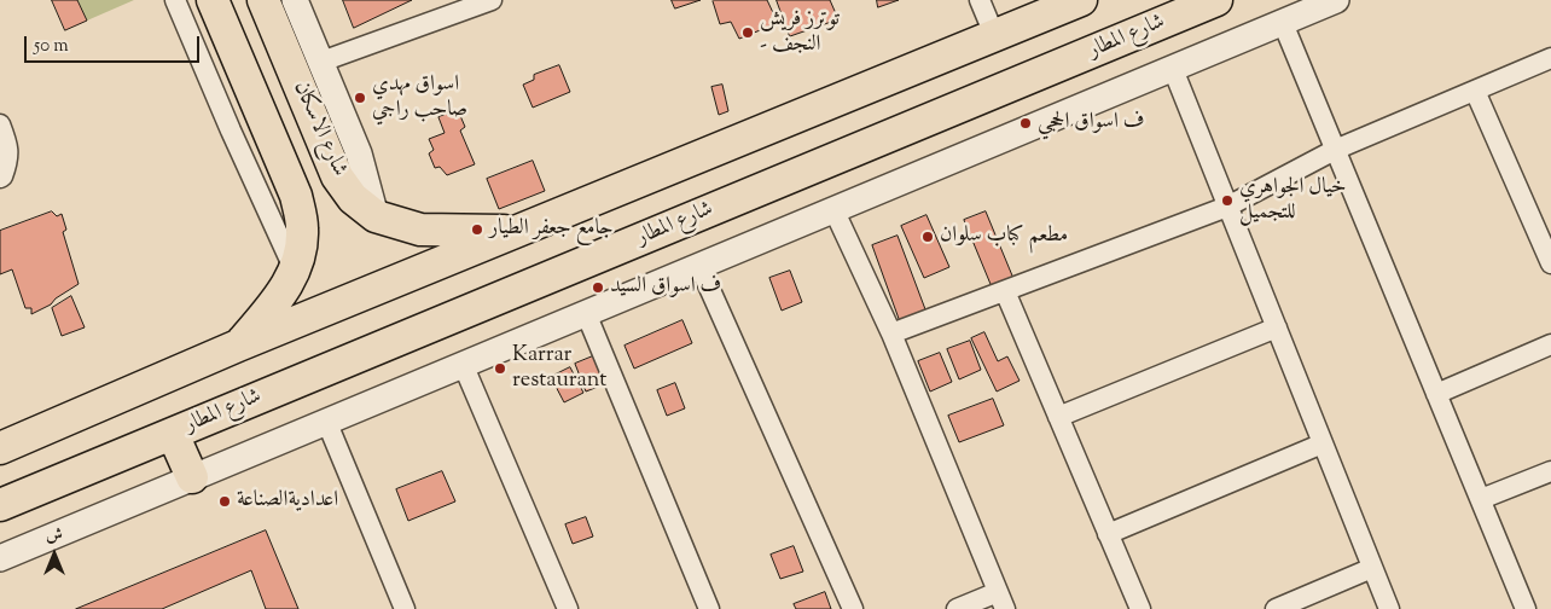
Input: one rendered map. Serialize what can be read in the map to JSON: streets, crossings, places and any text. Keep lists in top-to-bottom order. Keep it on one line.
{"streets":{"main road":["شارع المطار","شارع الاسكان"]},"places":["توترز فريش - النجف","اسواق مهدي صاحب راجي","ف اسواق الحجي","خيال الجواهري للتجميل","جامع جعفر الطيار","مطعم كباب سلوان","ف اسواق السيد","Karrar restaurant","اعداديةالصناعة"],"scale_bar":"50 m","north":"top"}
